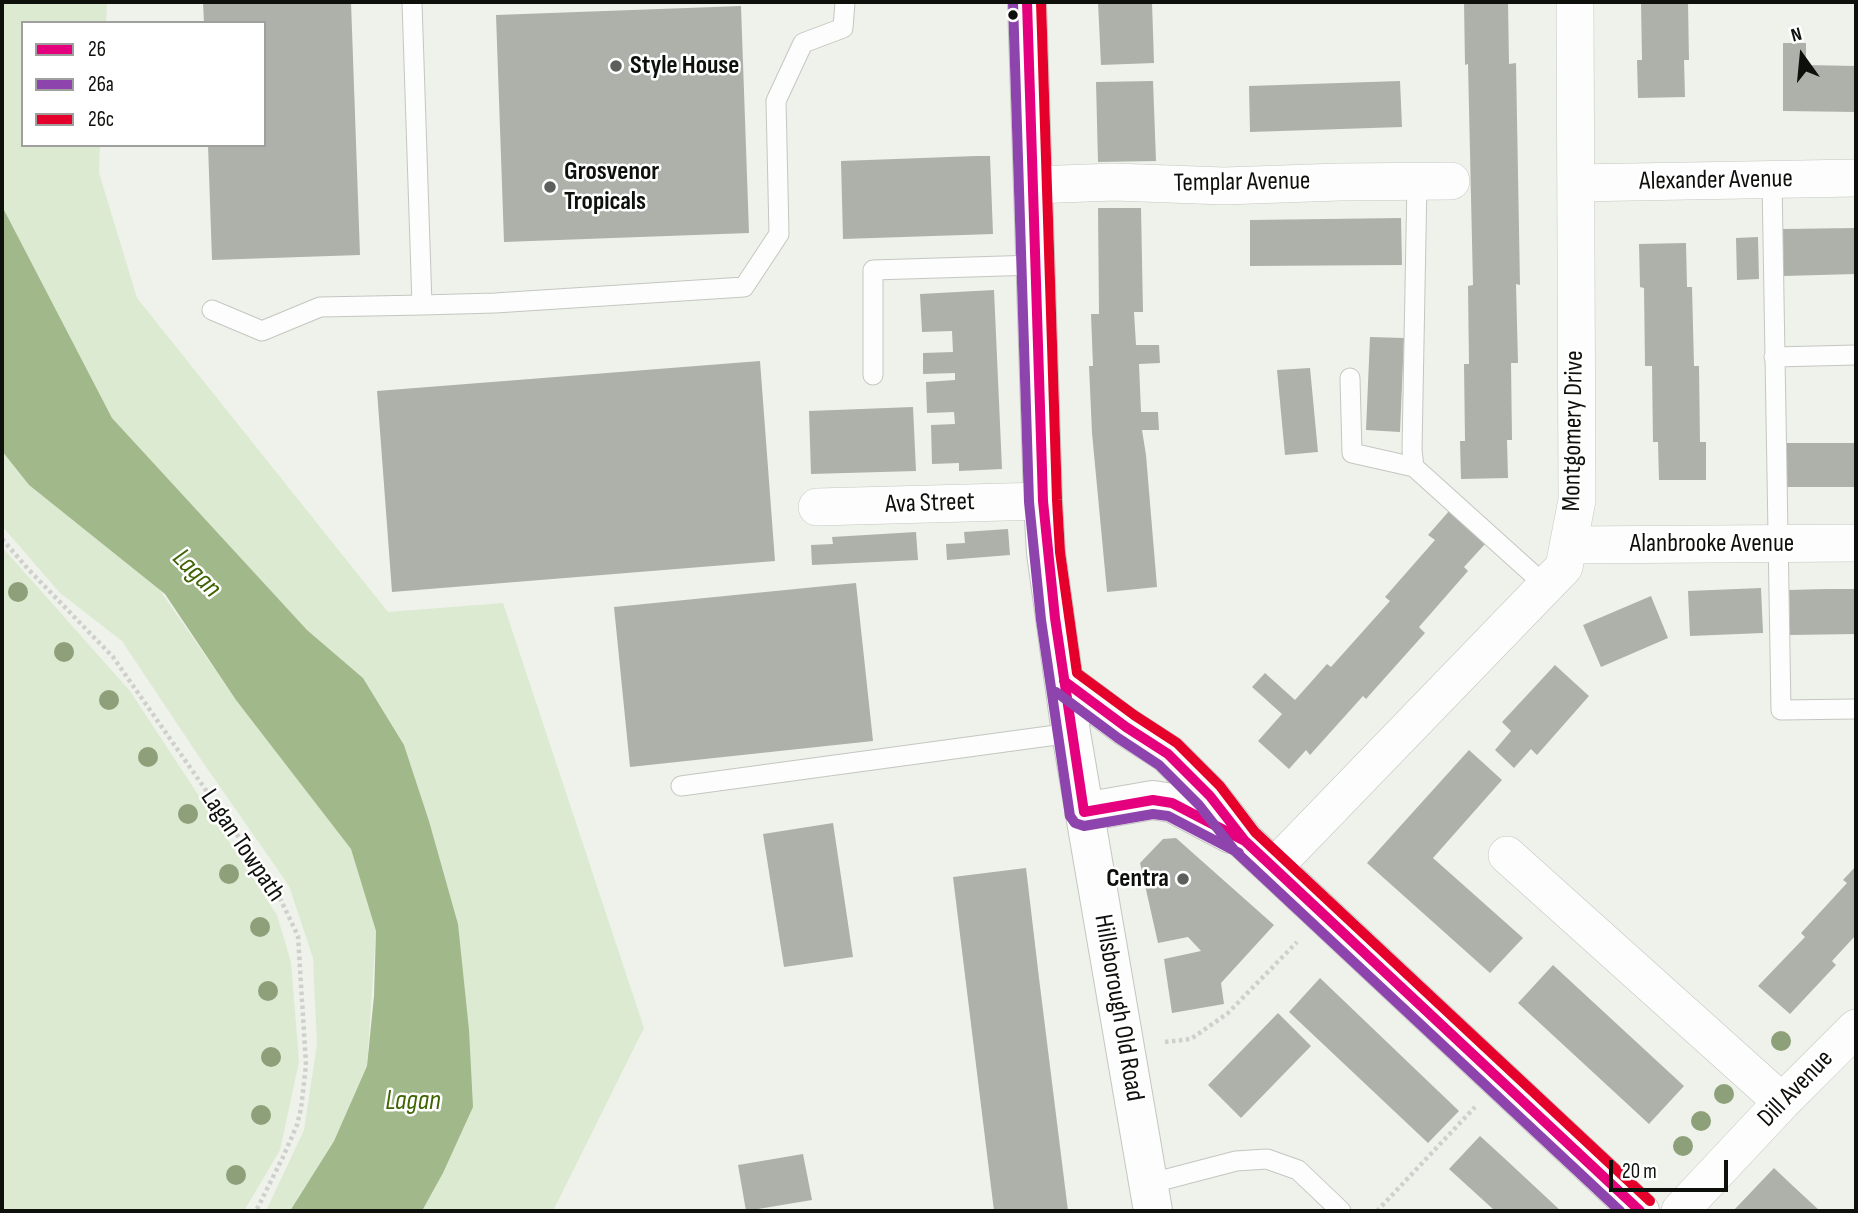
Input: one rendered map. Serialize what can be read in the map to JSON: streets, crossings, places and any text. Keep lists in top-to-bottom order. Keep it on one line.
{"streets":{"street":["Alexander Avenue","Templar Avenue","Montgomery Drive","Ava Street","Alanbrooke Avenue","Hillsborough Old Road","Dill Avenue"],"path":["Lagan Towpath"]},"crossings":[["Alexander Avenue","Montgomery Drive"],["Templar Avenue","Hillsborough Old Road"],["Montgomery Drive","Alanbrooke Avenue"],["Ava Street","Hillsborough Old Road"]],"water":["Lagan"],"places":["Style House","Grosvenor Tropicals","Centra"],"lines":["transit line 26","transit line 26a","transit line 26c"],"legend":["26","26a","26c"],"scale_bar":"20 m","north":"top"}
